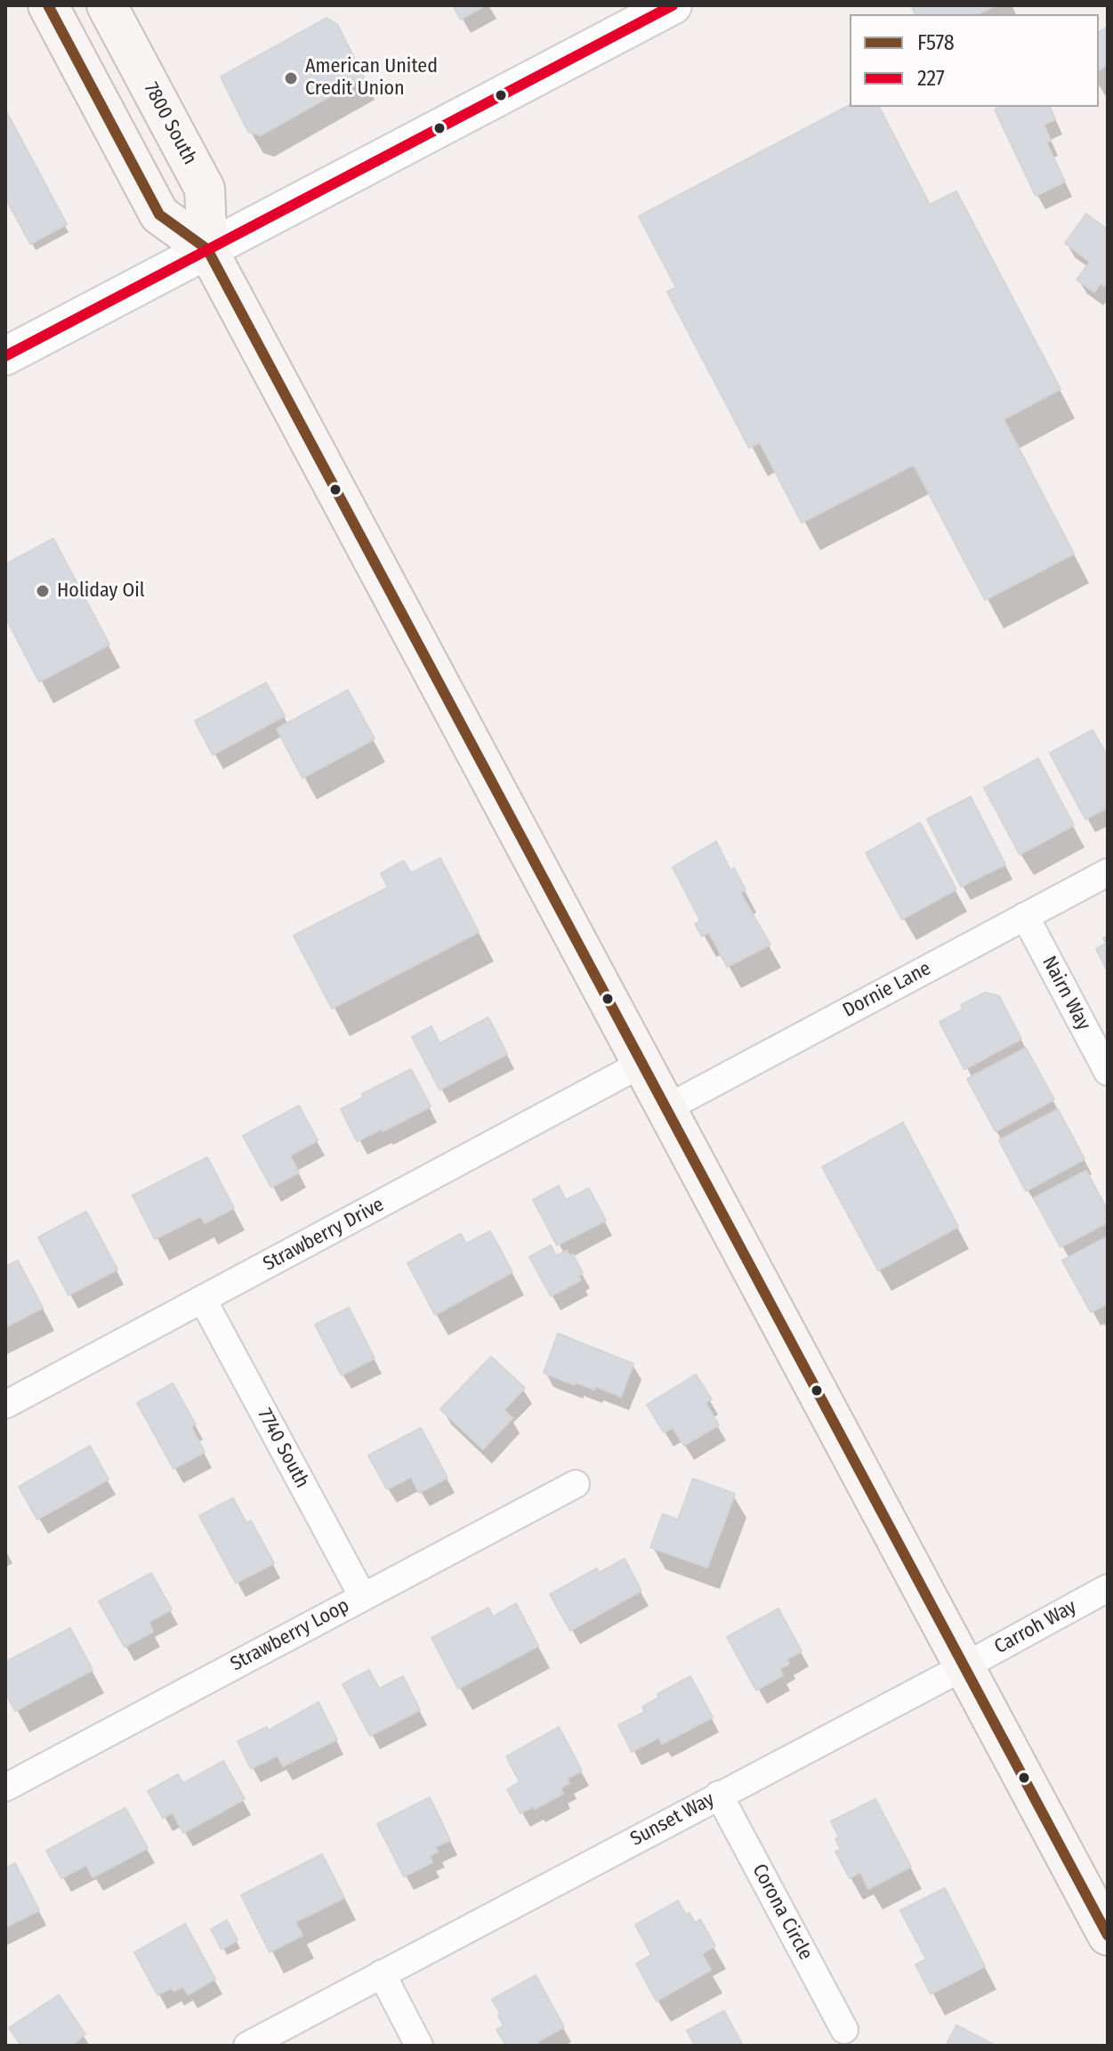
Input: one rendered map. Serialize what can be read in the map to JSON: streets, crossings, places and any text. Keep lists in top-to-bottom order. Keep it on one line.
{"streets":{"main road":["7800 South"],"street":["Dornie Lane","Nairn Way","Strawberry Drive","7740 South","Carroh Way","Strawberry Loop","Sunset Way","Corona Circle"]},"crossings":[["7800 South","Dornie Lane"],["7800 South","Strawberry Drive"],["7800 South","Carroh Way"],["7800 South","Sunset Way"],["Dornie Lane","Nairn Way"],["Strawberry Drive","7740 South"],["7740 South","Strawberry Loop"],["Carroh Way","Sunset Way"],["Sunset Way","Corona Circle"]],"places":["American United Credit Union","Holiday Oil"],"lines":["transit line F578","transit line 227"],"legend":["F578","227"]}
